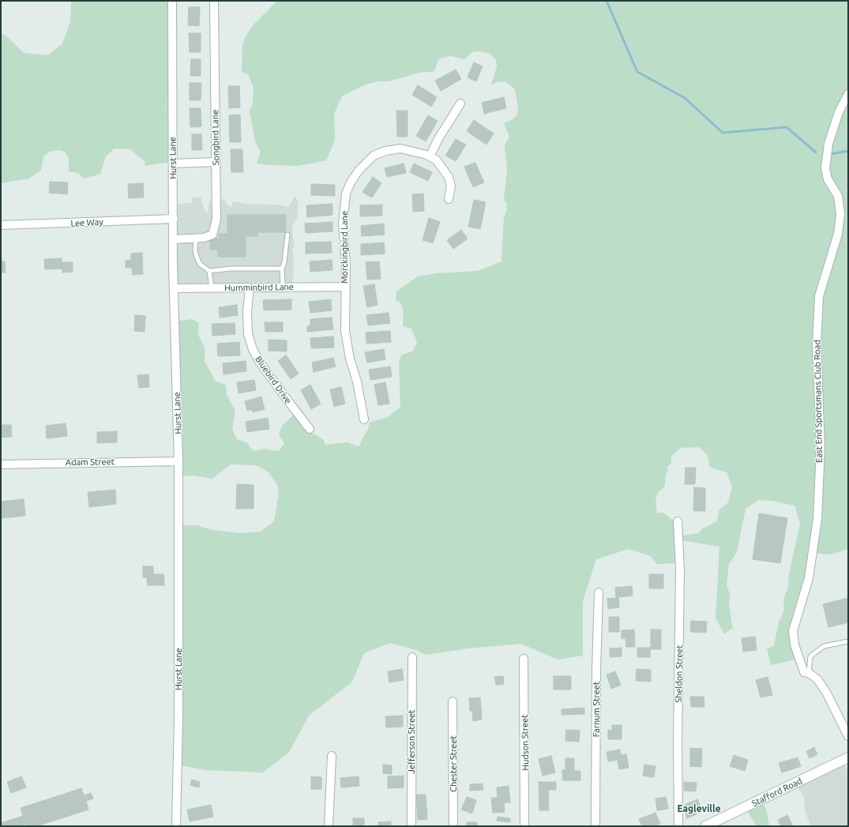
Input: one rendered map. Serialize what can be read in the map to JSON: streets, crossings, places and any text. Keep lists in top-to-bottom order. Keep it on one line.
{"streets":{"main road":["Stafford Road"],"street":["Songbird Lane","Hurst Lane","Lee Way","Morckingbird Lane","Humminbird Lane","Bluebird Drive","East End Sportsmans Club Road","Adam Street","Sheldon Street","Farnum Street","Jefferson Street","Hudson Street","Chester Street"]},"crossings":[["Songbird Lane","Hurst Lane"],["Hurst Lane","Lee Way"],["Hurst Lane","Humminbird Lane"],["Hurst Lane","Adam Street"],["Morckingbird Lane","Humminbird Lane"],["Humminbird Lane","Bluebird Drive"]],"districts":["Eagleville"]}
